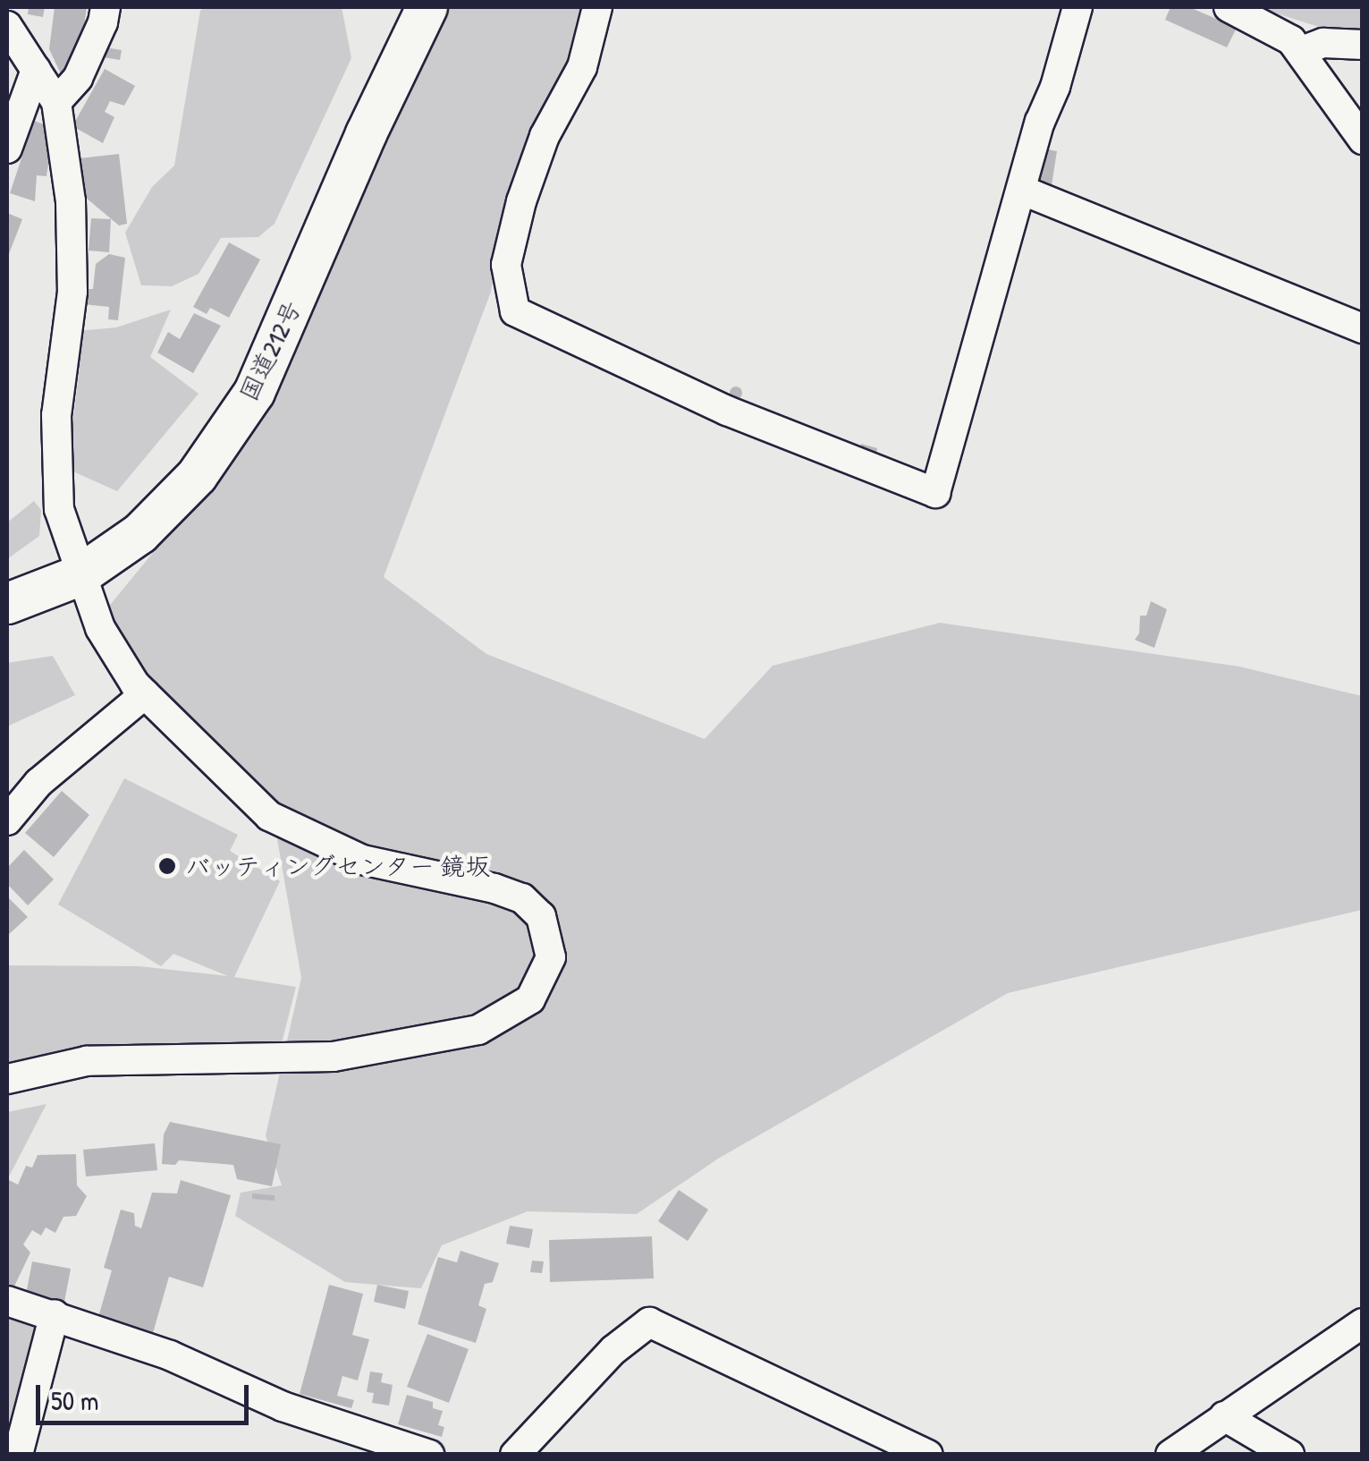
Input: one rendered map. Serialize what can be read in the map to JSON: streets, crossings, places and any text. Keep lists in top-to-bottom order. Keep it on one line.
{"streets":{"highway":["国道212号"]},"places":["バッティングセンター 鏡坂"],"scale_bar":"50 m"}
